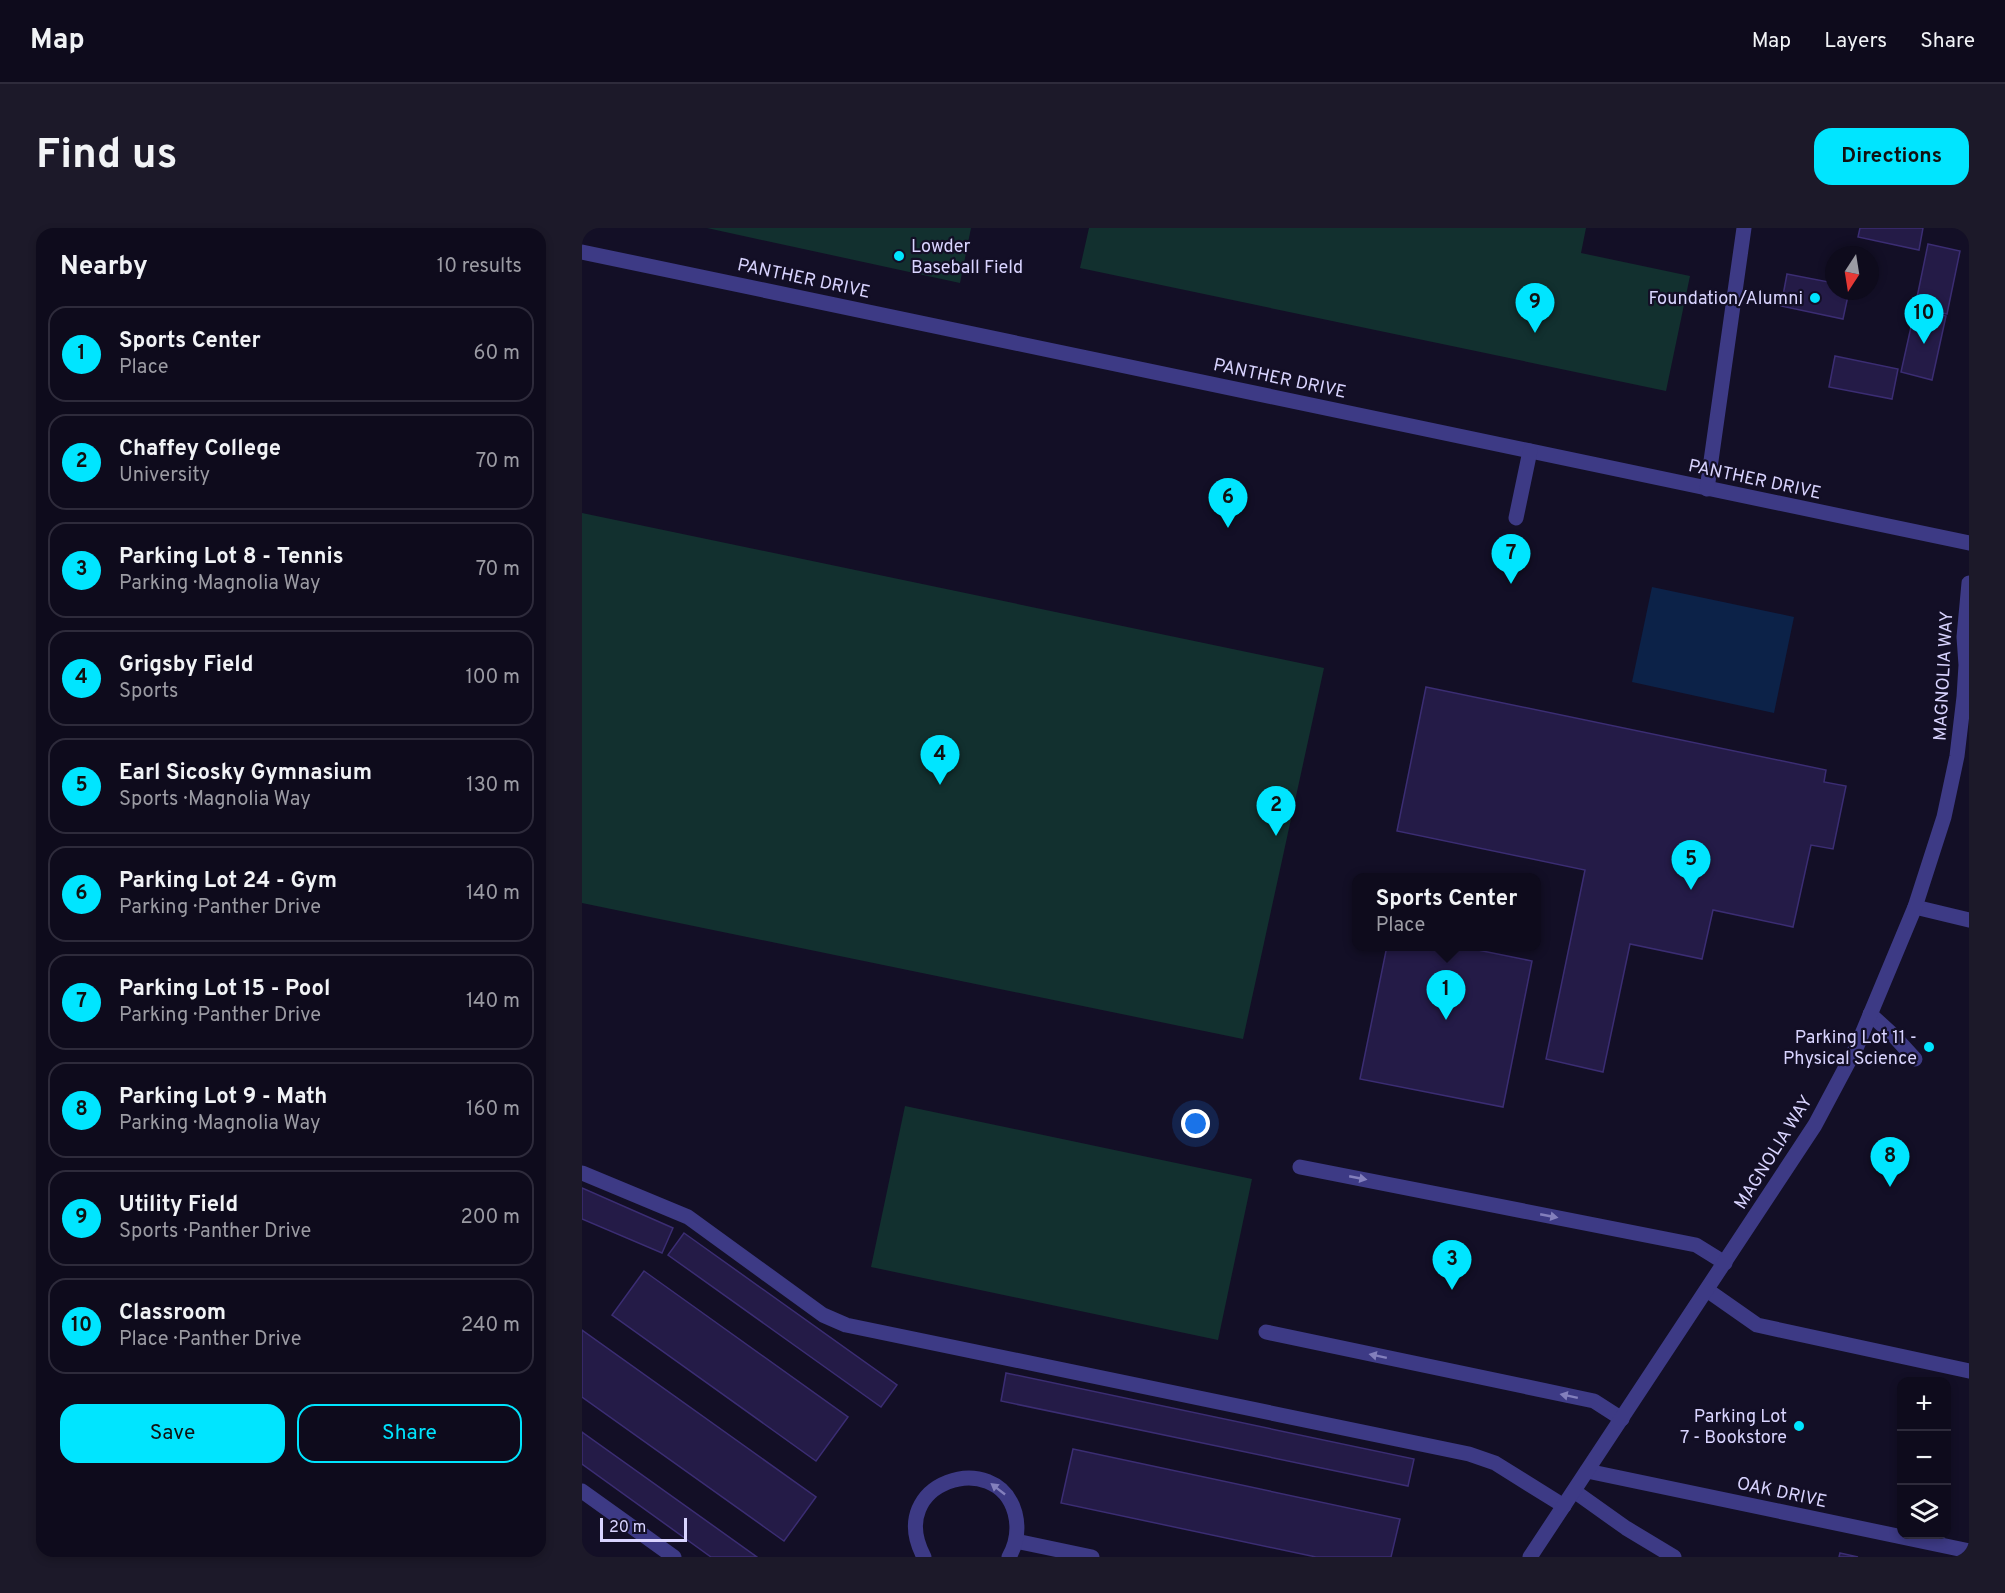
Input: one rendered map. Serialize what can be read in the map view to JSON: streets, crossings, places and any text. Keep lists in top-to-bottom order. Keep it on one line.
{"streets":{"street":["PANTHER DRIVE","MAGNOLIA WAY","OAK DRIVE"]},"crossings":[["MAGNOLIA WAY","OAK DRIVE"]],"places":["Lowder Baseball Field","Foundation/Alumni","Parking Lot 11 - Physical Science","Parking Lot 7 - Bookstore"],"scale_bar":"20 m","north":"bottom","page":{"header":"Map","nav":["Map","Layers","Share"],"buttons":["Directions",["Save","Share"]],"title":"Find us","heading":["Nearby","10 results"],"pins":["9","10","6","7","4","2","5","1","8","3"],"list":[{"mark":"1","name":"Sports Center","note":"Place","value":"60 m"},{"mark":"2","name":"Chaffey College","note":"University","value":"70 m"},{"mark":"3","name":"Parking Lot 8 - Tennis","note":"Parking · Magnolia Way","value":"70 m"},{"mark":"4","name":"Grigsby Field","note":"Sports","value":"100 m"},{"mark":"5","name":"Earl Sicosky Gymnasium","note":"Sports · Magnolia Way","value":"130 m"},{"mark":"6","name":"Parking Lot 24 - Gym","note":"Parking · Panther Drive","value":"140 m"},{"mark":"7","name":"Parking Lot 15 - Pool","note":"Parking · Panther Drive","value":"140 m"},{"mark":"8","name":"Parking Lot 9 - Math","note":"Parking · Magnolia Way","value":"160 m"},{"mark":"9","name":"Utility Field","note":"Sports · Panther Drive","value":"200 m"},{"mark":"10","name":"Classroom","note":"Place · Panther Drive","value":"240 m"}],"popup":["Sports Center","Place"],"map_buttons":["+","−"],"scale":"20 m"}}
